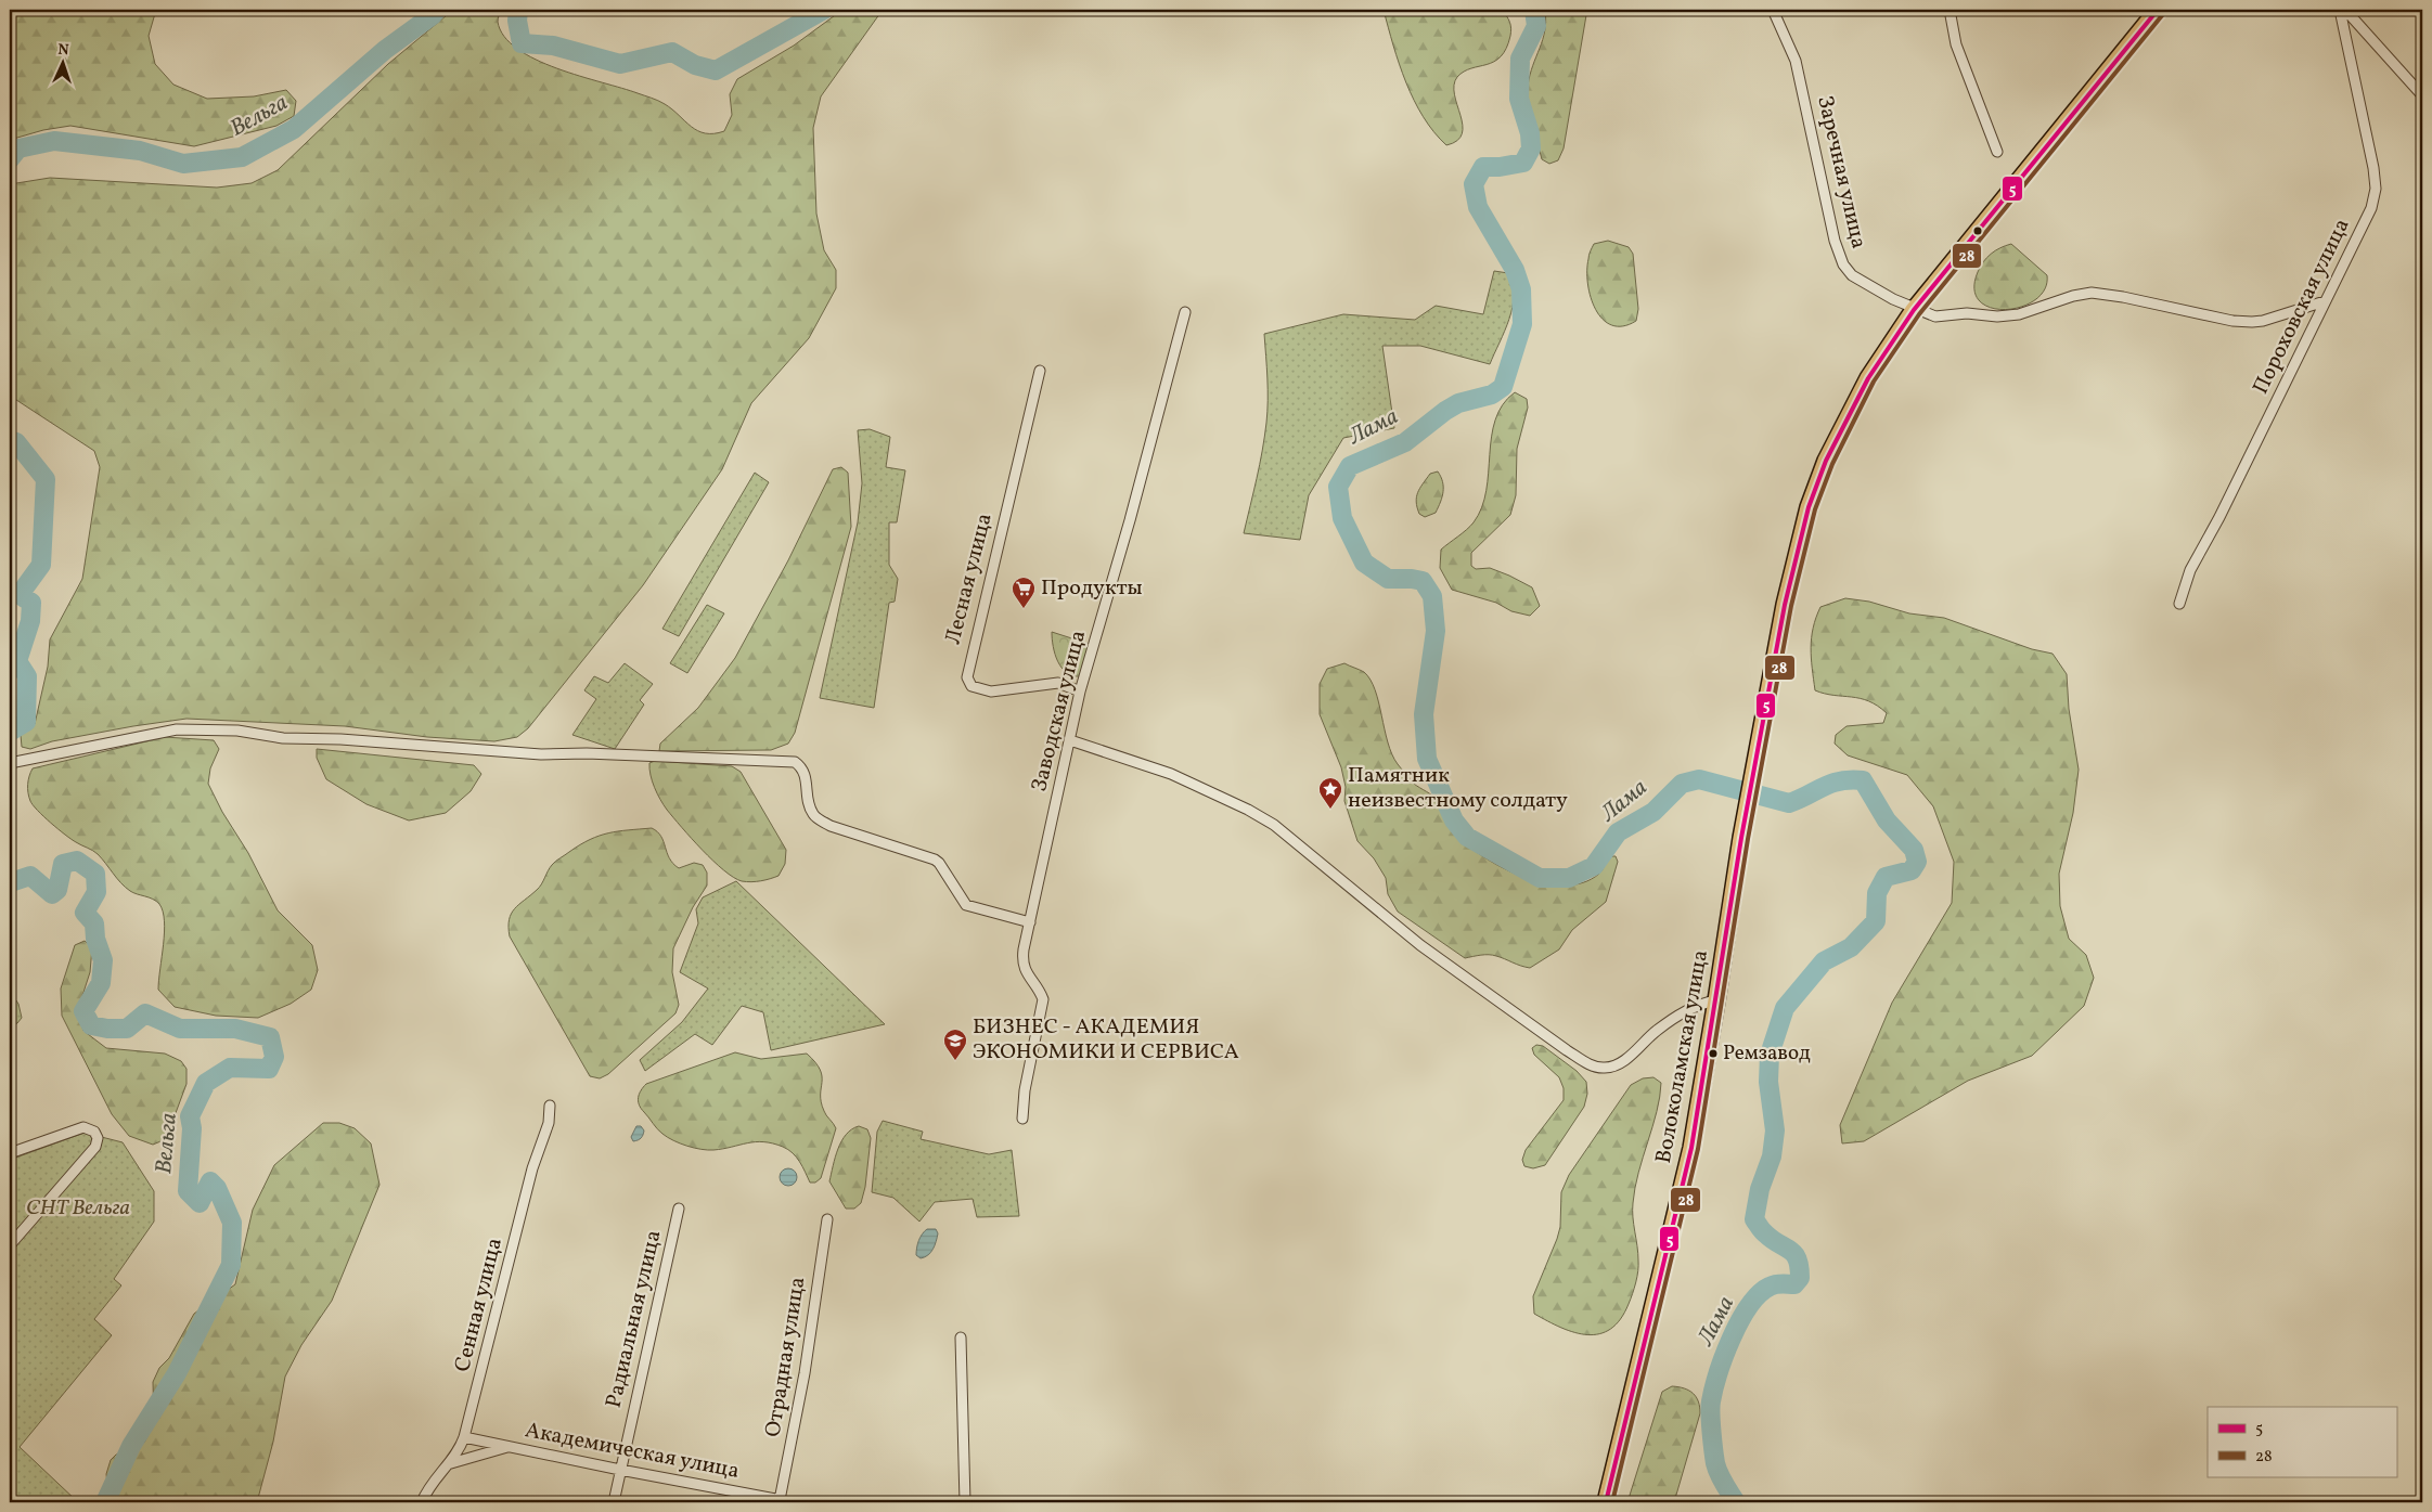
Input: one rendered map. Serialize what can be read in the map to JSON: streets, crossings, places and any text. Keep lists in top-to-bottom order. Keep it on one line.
{"streets":{"main road":["Волоколамская улица"],"street":["Заречная улица","Пороховская улица","Лесная улица","Заводская улица","Сенная улица","Радиальная улица","Отрадная улица","Академическая улица"]},"crossings":[["Заречная улица","Пороховская улица"],["Заречная улица","Волоколамская улица"],["Лесная улица","Заводская улица"],["Сенная улица","Академическая улица"],["Радиальная улица","Академическая улица"],["Отрадная улица","Академическая улица"]],"water":["Вельга","Лама"],"parks":["СНТ Вельга"],"places":{"supermarket":["Продукты"],"place":["Памятник неизвестному солдату"],"other":["Ремзавод"],"school or university":["БИЗНЕС - АКАДЕМИЯ ЭКОНОМИКИ И СЕРВИСА"]},"lines":["transit line 5","transit line 28"],"legend":["5","28"],"north":"top"}
